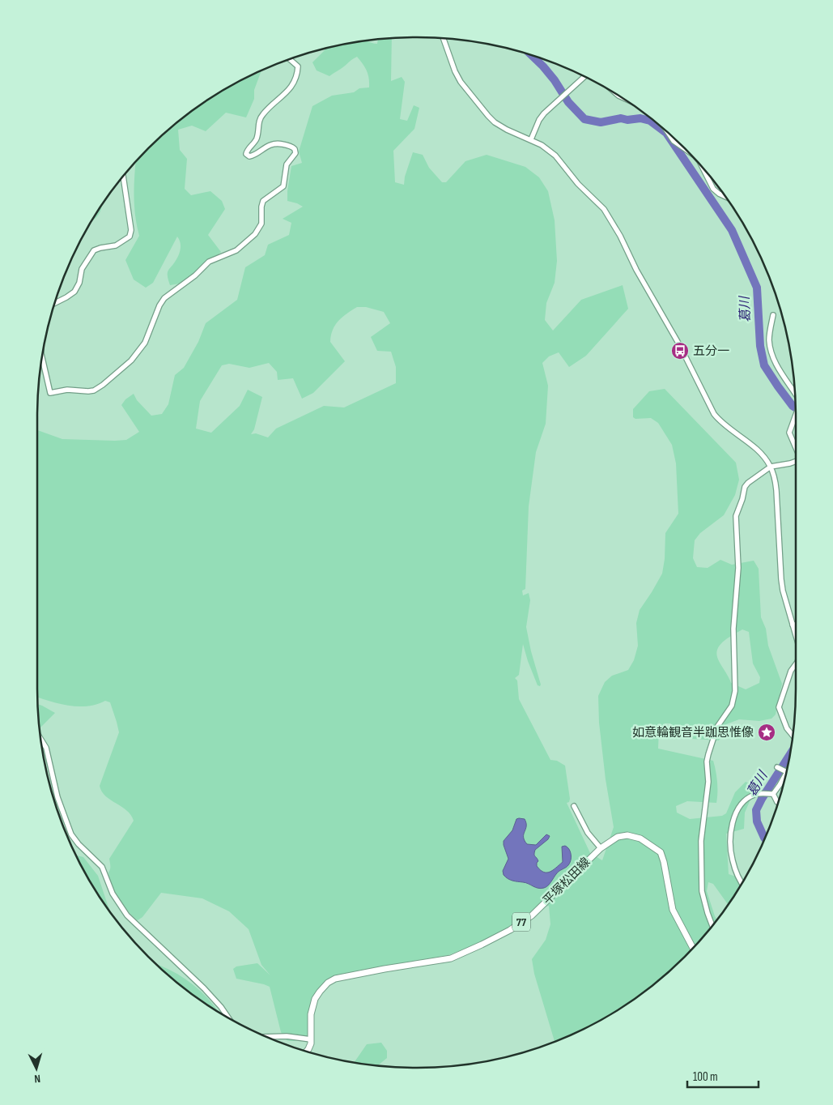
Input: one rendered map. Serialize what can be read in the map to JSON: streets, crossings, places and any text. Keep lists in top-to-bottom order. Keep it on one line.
{"streets":{"main road":["平塚松田線","77"]},"water":["葛川"],"places":{"bus stop":["五分一"],"place":["如意輪観音半跏思惟像"]},"scale_bar":"100 m","north":"bottom"}
